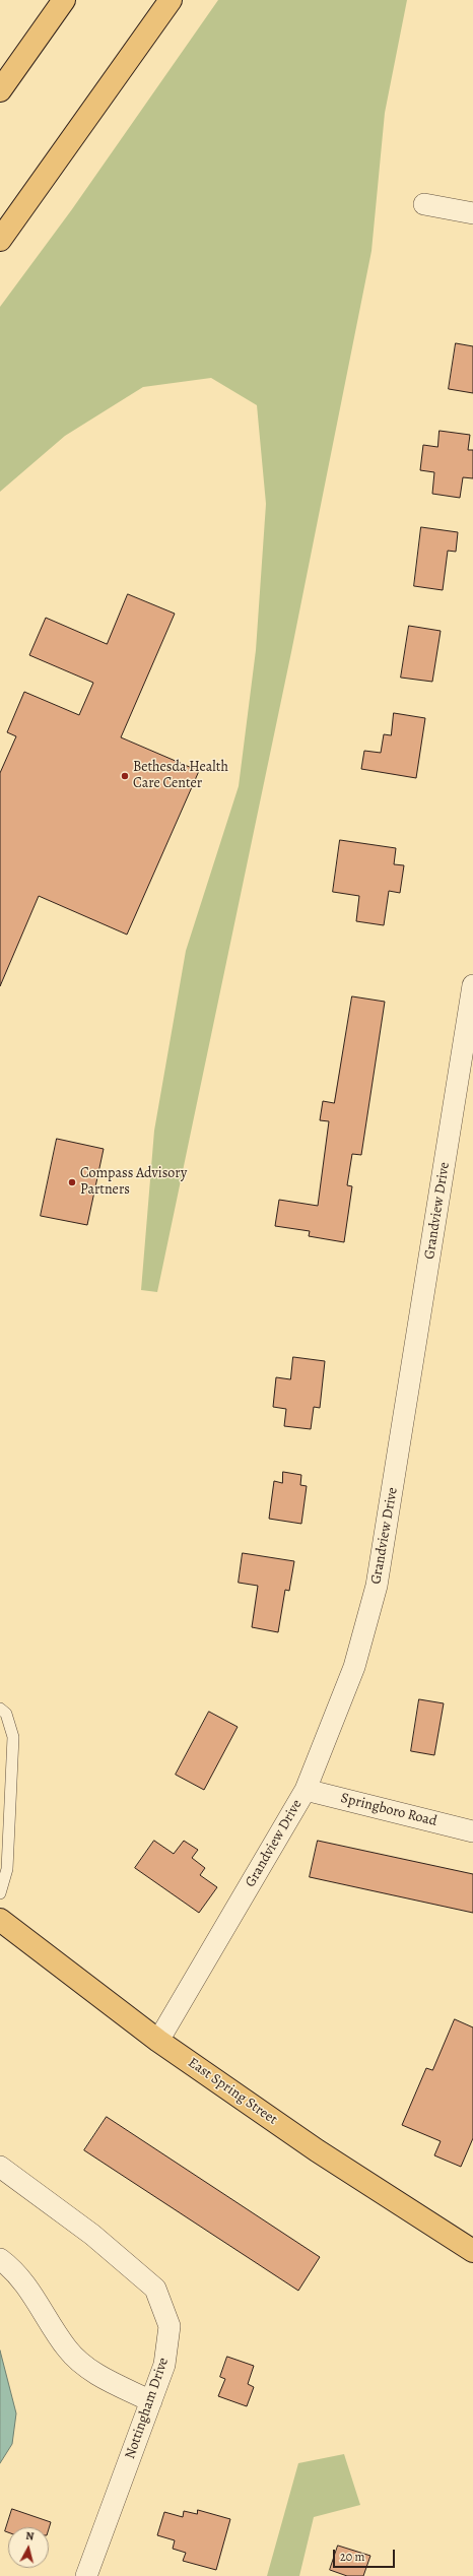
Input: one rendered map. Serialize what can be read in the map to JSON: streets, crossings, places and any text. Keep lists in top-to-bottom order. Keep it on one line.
{"streets":{"main road":["East Spring Street"],"street":["Grandview Drive","Springboro Road","Nottingham Drive"]},"crossings":[["Grandview Drive","Springboro Road"],["Grandview Drive","East Spring Street"]],"places":["Bethesda Health Care Center","Compass Advisory Partners"],"scale_bar":"20 m","north":"top"}
